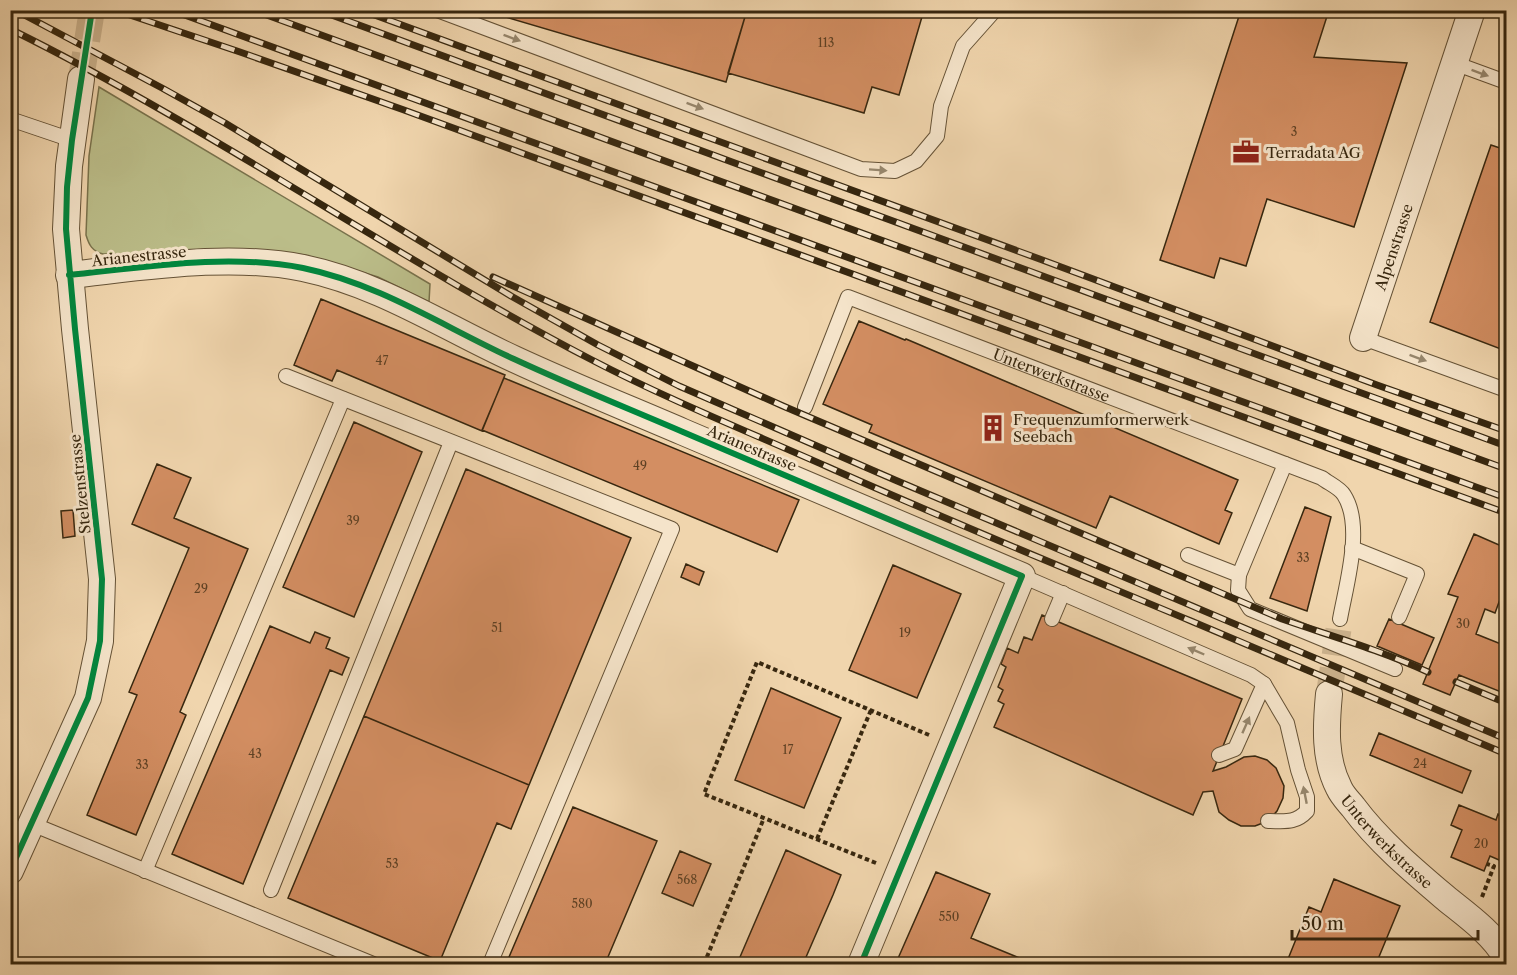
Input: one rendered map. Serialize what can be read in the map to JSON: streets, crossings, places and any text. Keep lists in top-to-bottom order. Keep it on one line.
{"streets":{"street":["Alpenstrasse","Arianestrasse","Unterwerkstrasse","Stelzenstrasse"]},"crossings":[["Arianestrasse","Stelzenstrasse"]],"places":{"office":["Terradata AG"],"building":["Frequenzumformerwerk Seebach"]},"house_numbers":["113","3","47","49","39","33","29","30","51","19","17","43","24","33","20","53","568","580","550"],"scale_bar":"50 m"}
